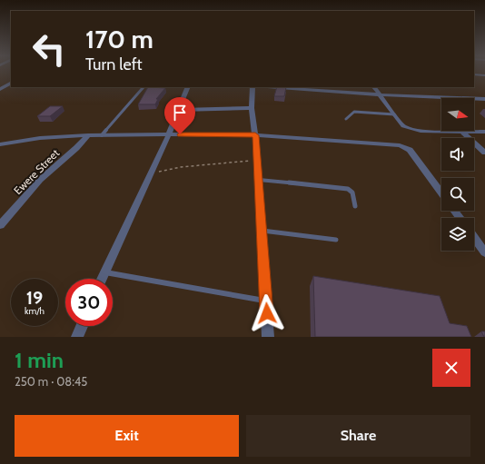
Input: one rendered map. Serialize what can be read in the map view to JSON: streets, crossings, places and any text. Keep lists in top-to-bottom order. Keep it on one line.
{"streets":{"street":["Ewere Street"]},"north":"right","page":{"turn":["170 m","Turn left"],"speed":"19 km/h","limit":"30","heading":["1 min","250 m · 08:45"],"buttons":["Exit","Share"]}}
